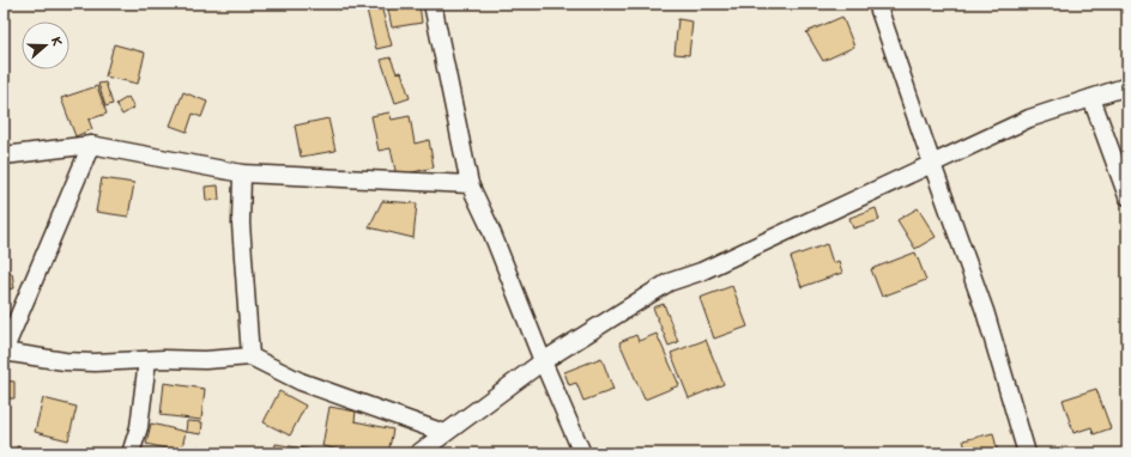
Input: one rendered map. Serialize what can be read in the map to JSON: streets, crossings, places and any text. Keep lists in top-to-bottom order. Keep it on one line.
{"north":"right"}
